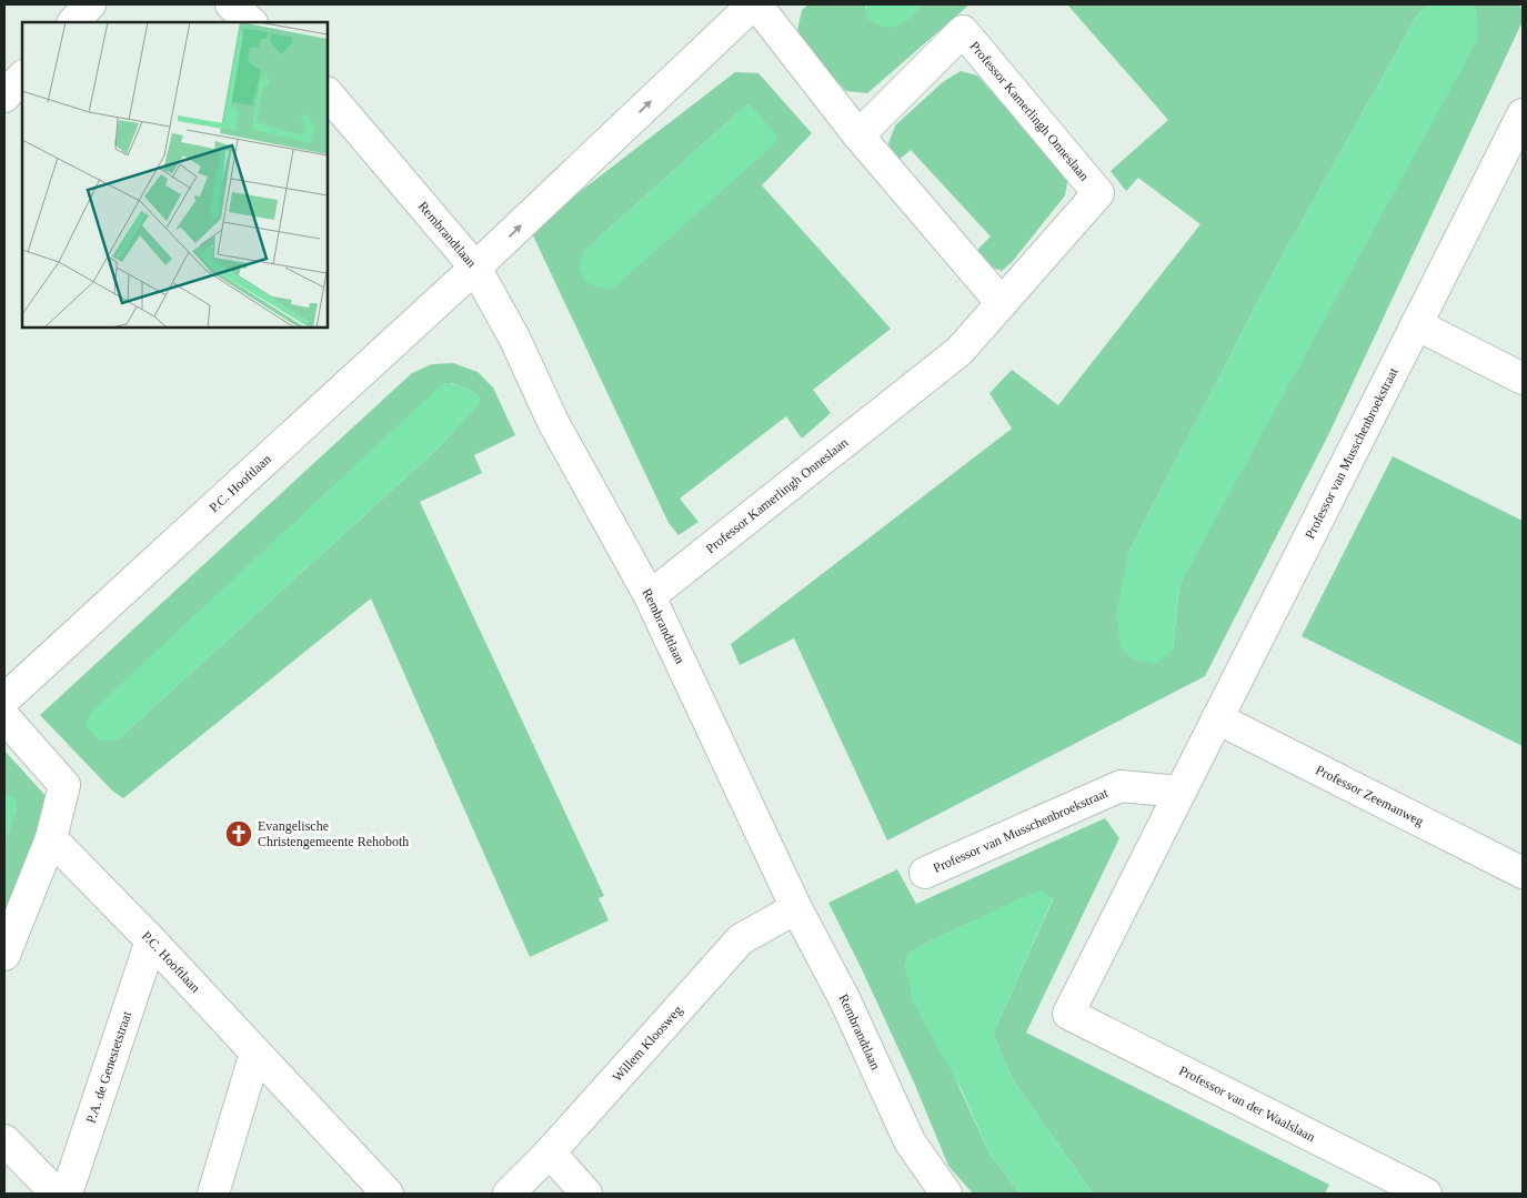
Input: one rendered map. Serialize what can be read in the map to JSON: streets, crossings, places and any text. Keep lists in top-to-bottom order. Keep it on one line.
{"streets":{"street":["Professor Kamerlingh Onneslaan","Rembrandtlaan","Professor van Musschenbroekstraat","P.C. Hooftlaan","Professor Zeemanweg","Willem Kloosweg","P.A. de Genestetstraat","Professor van der Waalslaan"]},"crossings":[["Professor Kamerlingh Onneslaan","Rembrandtlaan"],["Rembrandtlaan","P.C. Hooftlaan"],["Rembrandtlaan","Willem Kloosweg"],["Professor van Musschenbroekstraat","Professor Zeemanweg"],["Professor van Musschenbroekstraat","Professor van der Waalslaan"],["P.C. Hooftlaan","P.A. de Genestetstraat"]],"places":{"church":["Evangelische Christengemeente Rehoboth"]}}
